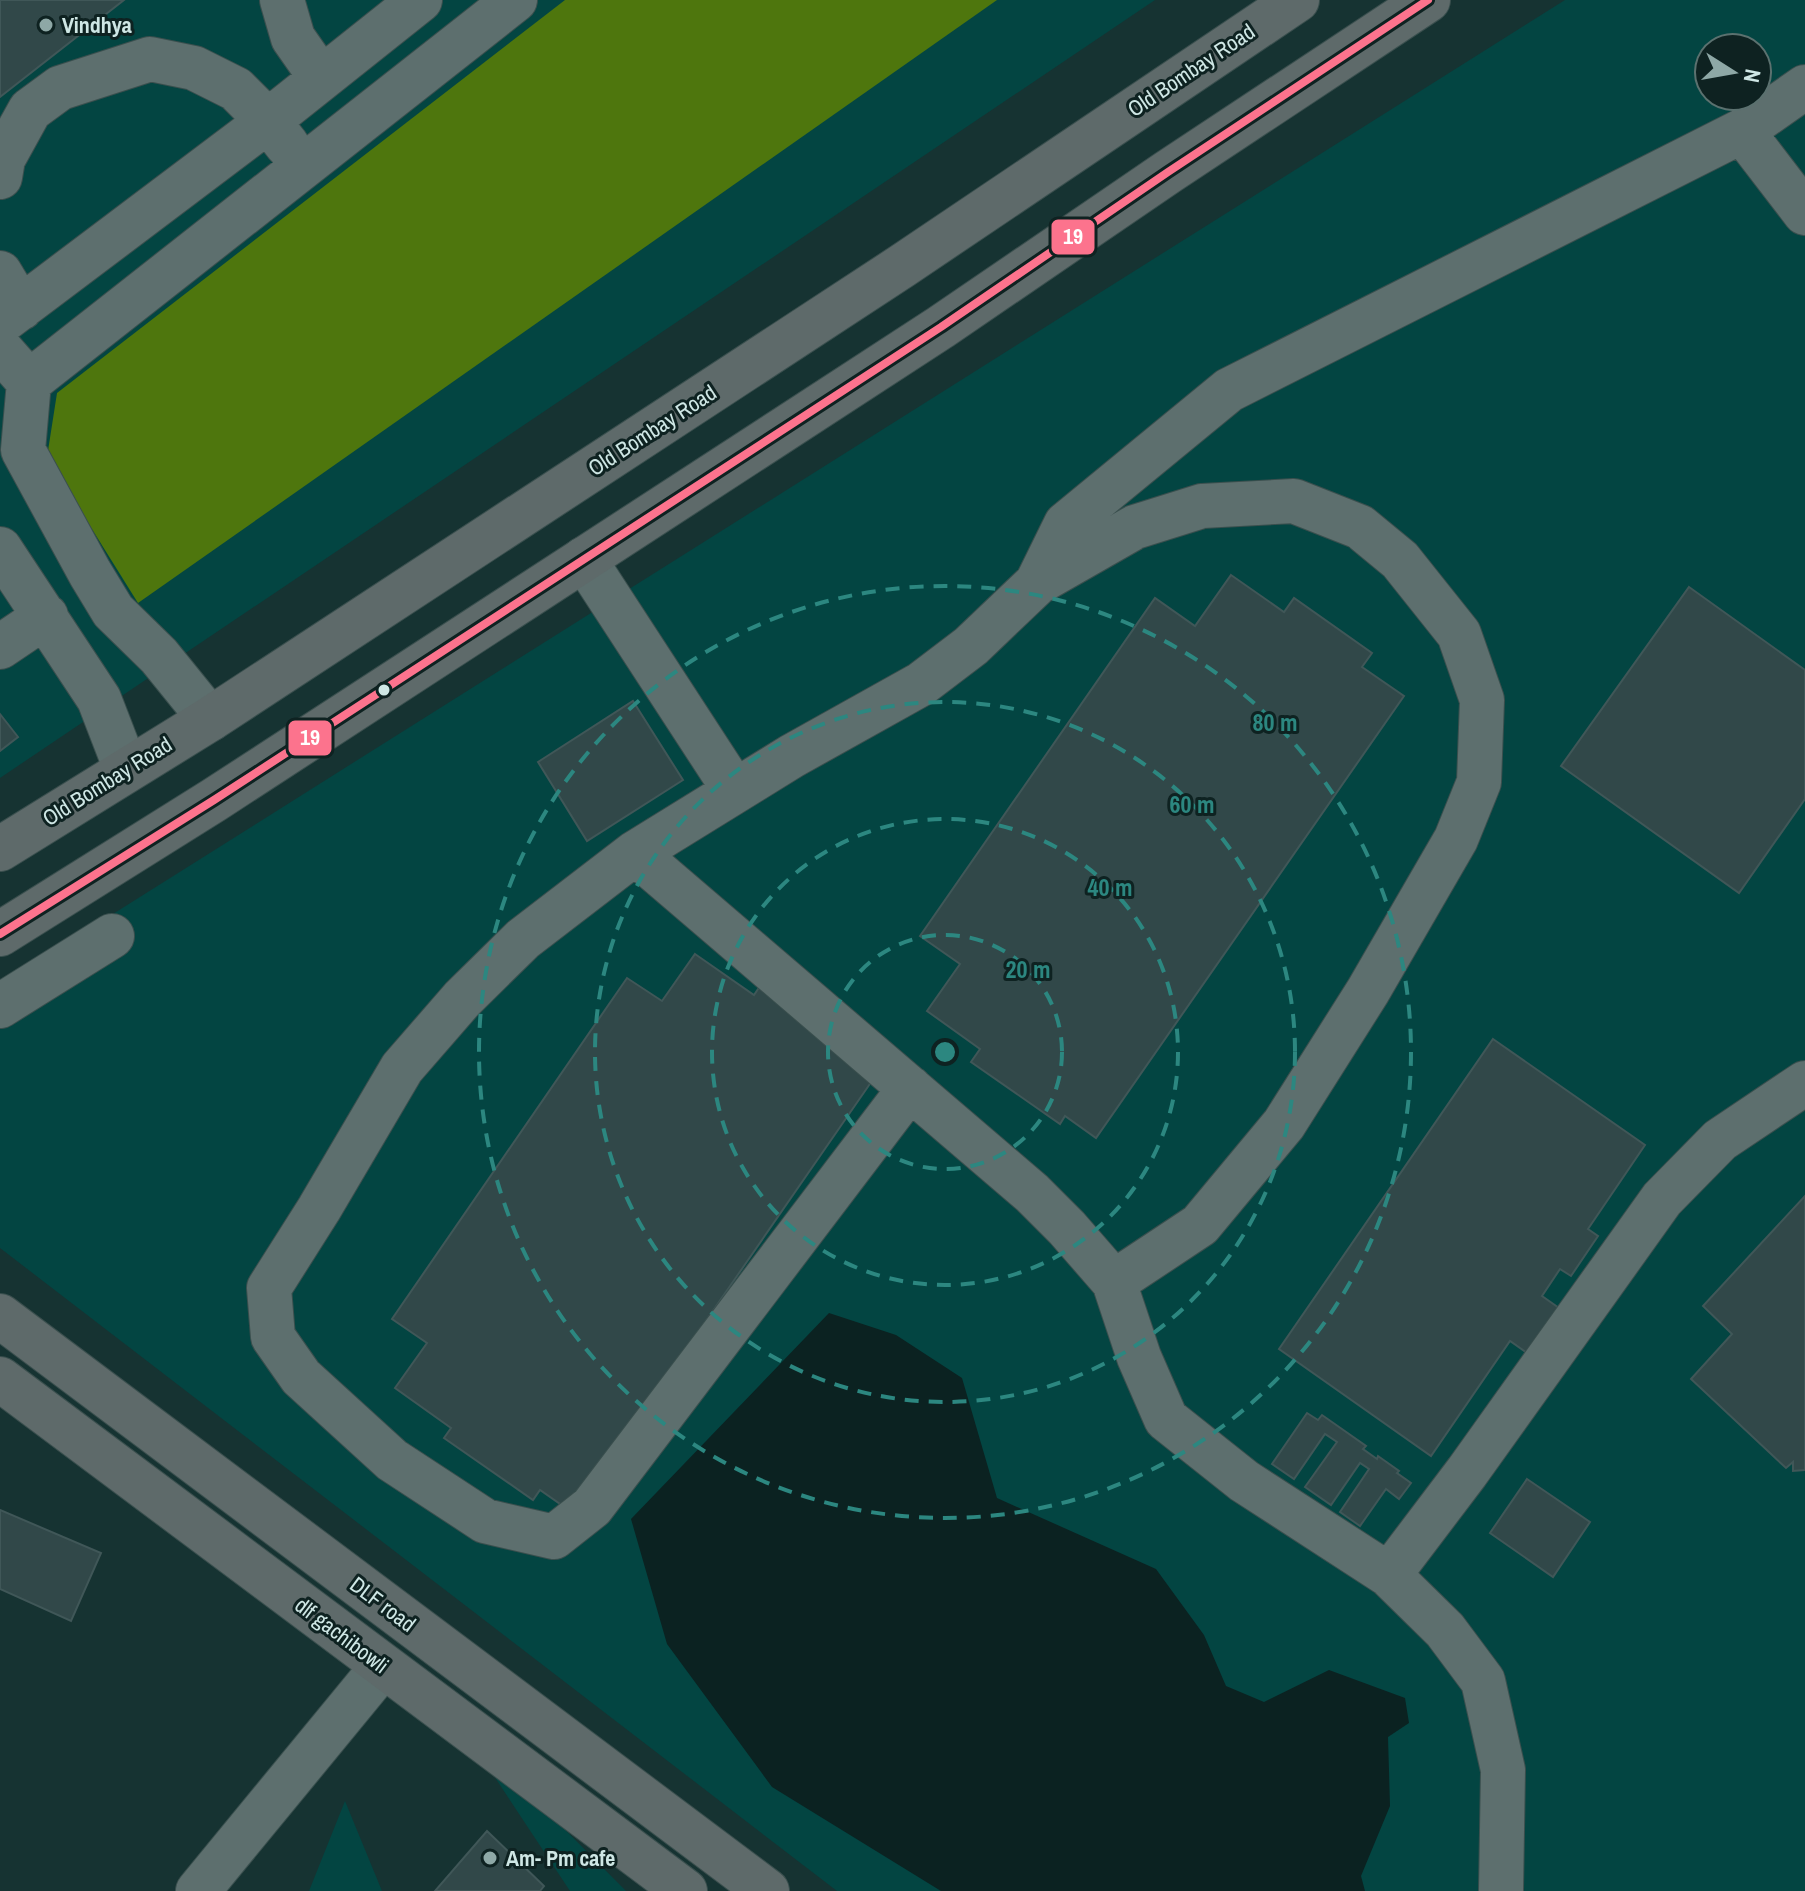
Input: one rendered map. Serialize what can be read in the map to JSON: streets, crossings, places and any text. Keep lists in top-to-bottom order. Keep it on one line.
{"streets":{"main road":["Old Bombay Road","DLF road","dlf gachibowli"]},"places":["Vindhya","Am- Pm cafe"],"lines":["transit line 19"],"north":"right","rings":["80 m","60 m","40 m","20 m"]}
